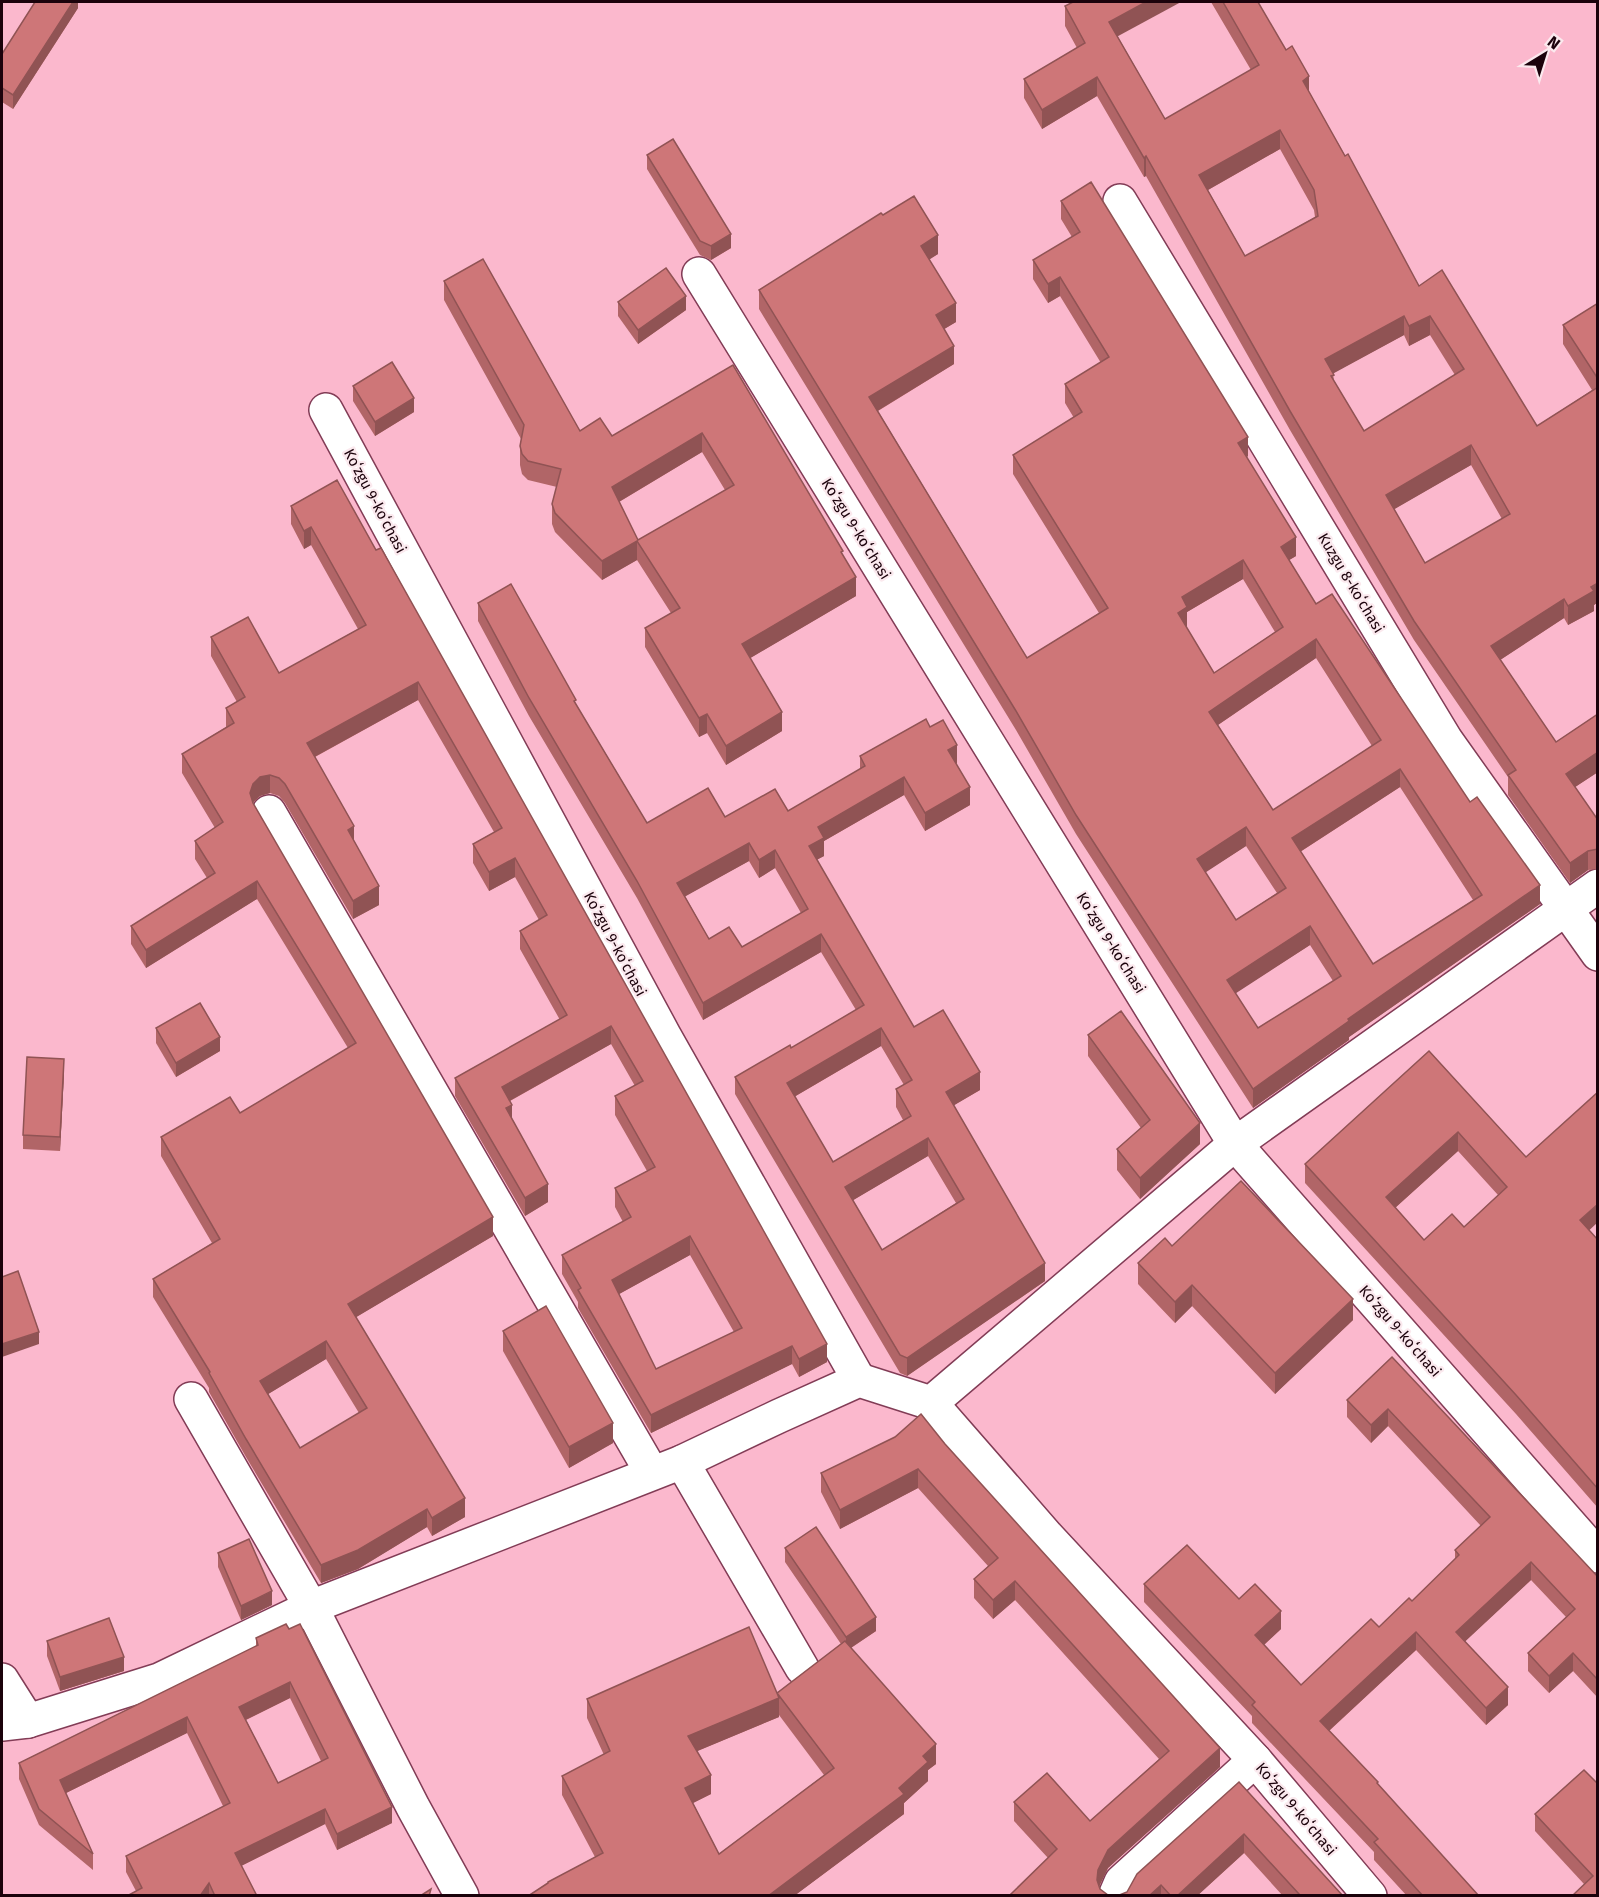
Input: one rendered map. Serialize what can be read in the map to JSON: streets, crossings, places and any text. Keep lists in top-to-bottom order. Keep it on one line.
{"streets":{"street":["Koʻzgu 9-koʻchasi","Kuzgu 8-koʻchasi"]},"north":"top right"}
